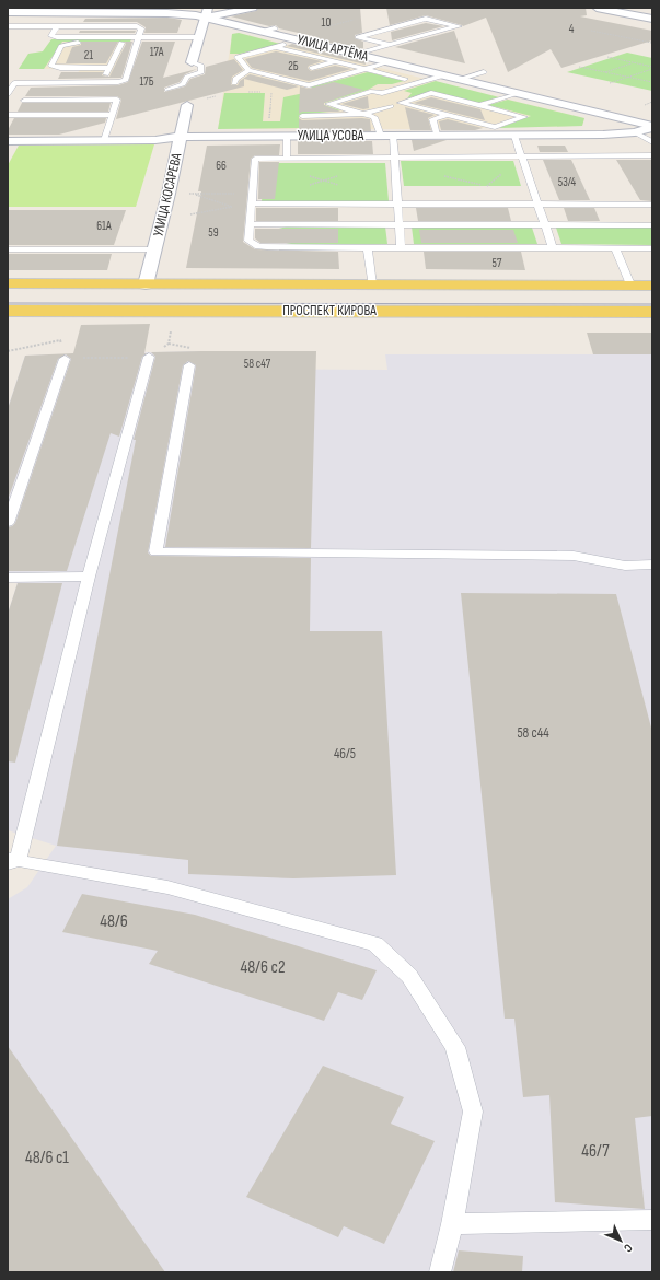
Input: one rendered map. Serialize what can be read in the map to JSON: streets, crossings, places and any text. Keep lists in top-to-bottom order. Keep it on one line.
{"streets":{"main road":["ПРОСПЕКТ КИРОВА"],"street":["УЛИЦА АРТЁМА","УЛИЦА УСОВА","УЛИЦА КОСАРЕВА"]},"crossings":[["УЛИЦА АРТЁМА","УЛИЦА УСОВА"],["УЛИЦА УСОВА","УЛИЦА КОСАРЕВА"],["УЛИЦА КОСАРЕВА","ПРОСПЕКТ КИРОВА"]],"house_numbers":["10","4","17А","21","2Б","17Б","66","53/4","61А","59","57","58 с47","58 с44","46/5","48/6","48/6 с2","46/7","48/6 с1"],"north":"bottom right"}
